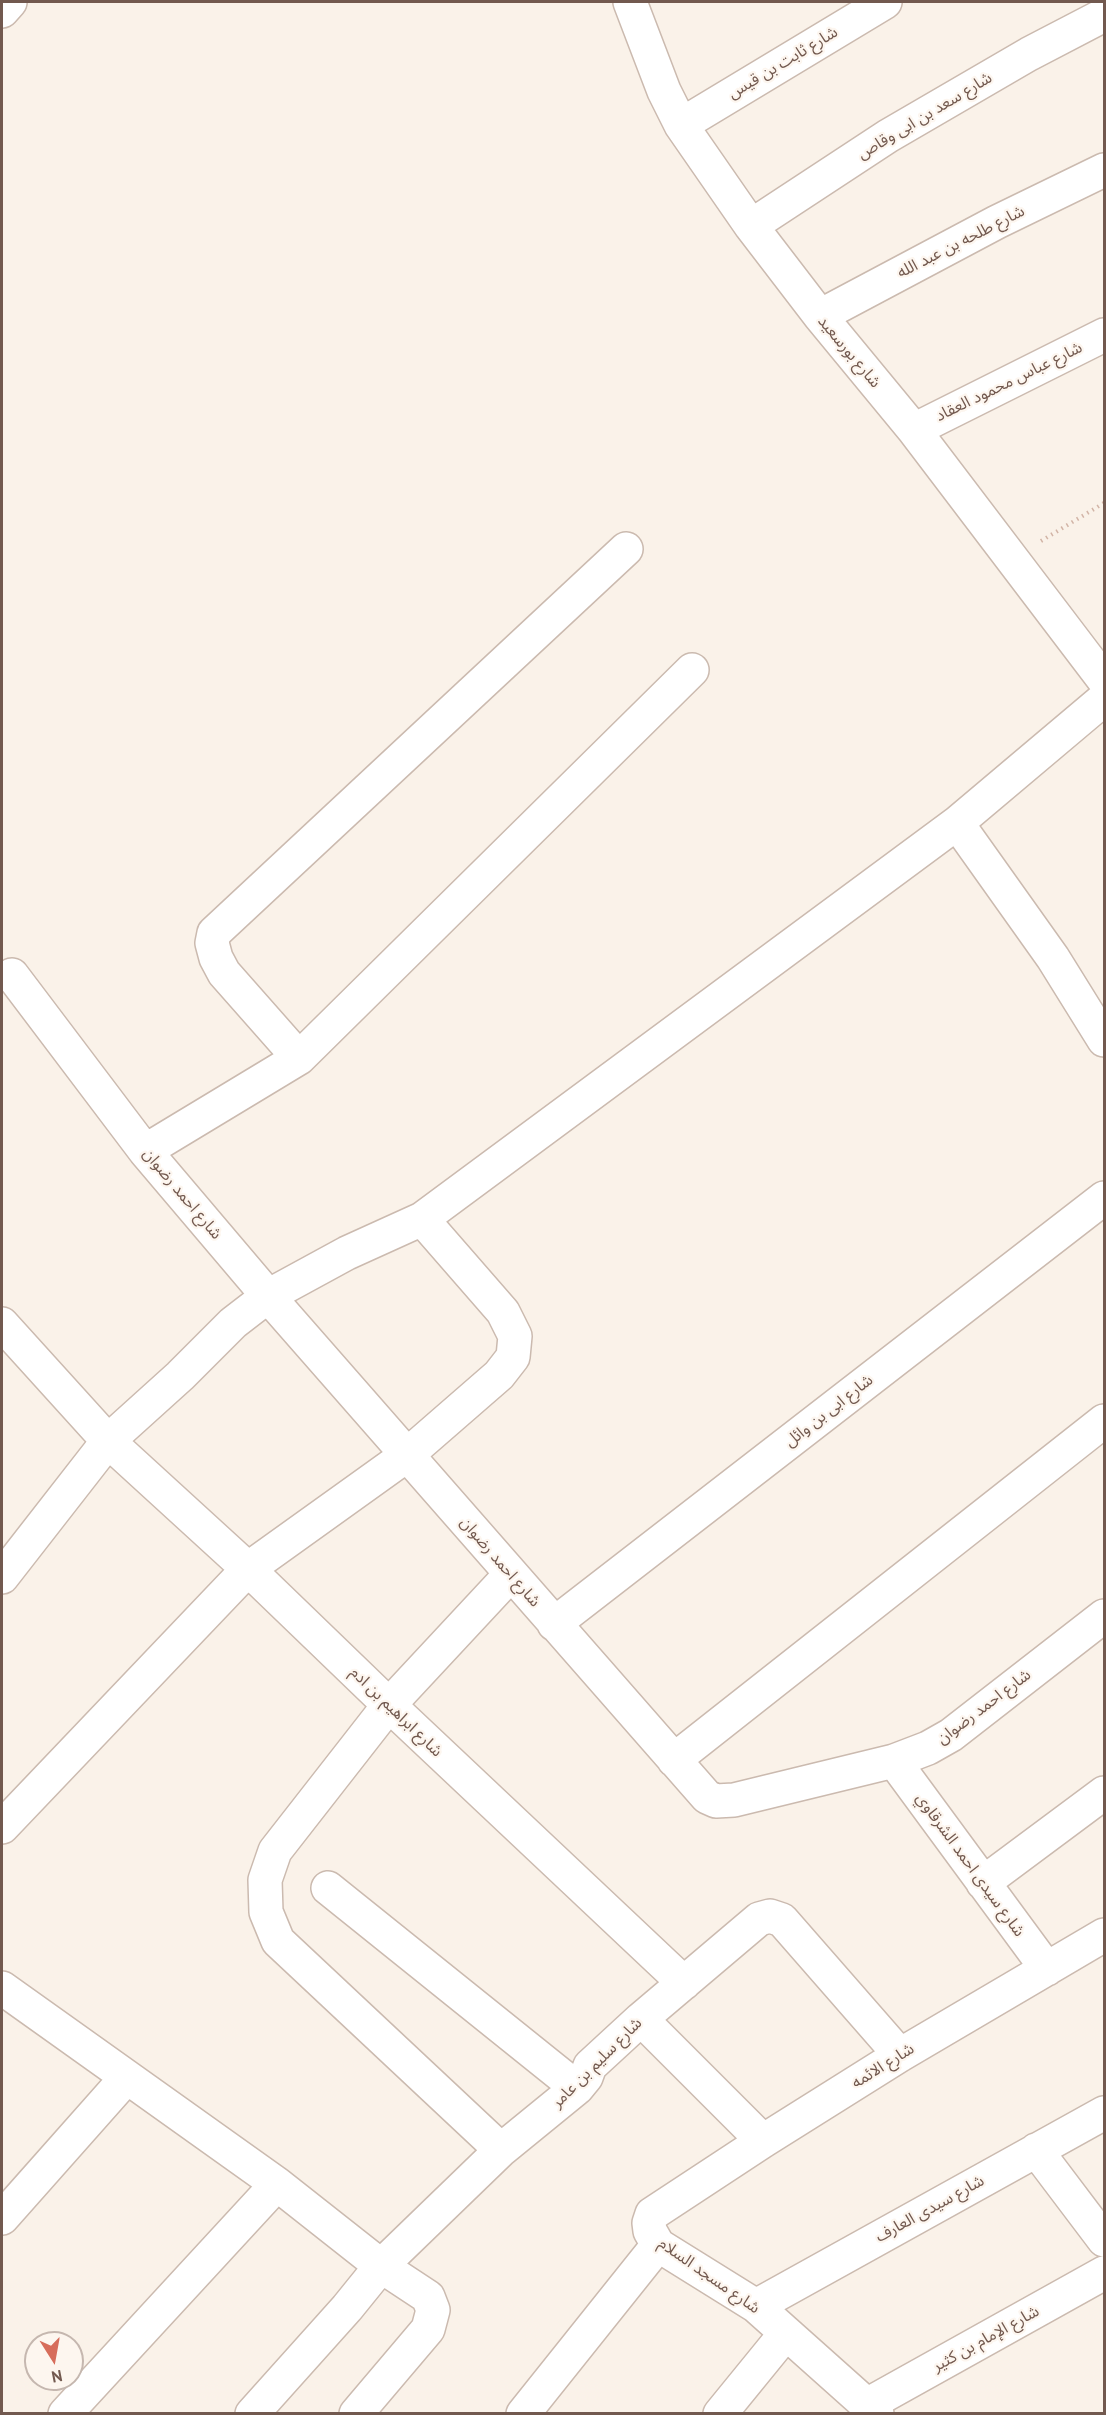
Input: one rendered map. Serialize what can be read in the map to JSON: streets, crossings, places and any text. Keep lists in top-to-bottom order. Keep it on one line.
{"streets":{"street":["شارع ثابت بن قيس","شارع سعد بن ابى وقاص","شارع طلحه بن عبد الله","شارع بورسعيد","شارع عباس محمود العقاد","شارع احمد رضوان","شارع ابى بن وائل","شارع ابراهيم بن ادم","شارع سيدى احمد الشرقاوي","شارع سليم بن عامر","شارع الائمه","شارع سيدى العارف","شارع مسجد السلام","شارع الإمام بن كثير"]},"crossings":[["شارع ثابت بن قيس","شارع بورسعيد"],["شارع سعد بن ابى وقاص","شارع بورسعيد"],["شارع طلحه بن عبد الله","شارع بورسعيد"],["شارع بورسعيد","شارع عباس محمود العقاد"],["شارع احمد رضوان","شارع ابى بن وائل"],["شارع احمد رضوان","شارع سيدى احمد الشرقاوي"],["شارع ابراهيم بن ادم","شارع سليم بن عامر"],["شارع سيدى احمد الشرقاوي","شارع الائمه"],["شارع سليم بن عامر","شارع الائمه"],["شارع الائمه","شارع مسجد السلام"],["شارع سيدى العارف","شارع مسجد السلام"],["شارع مسجد السلام","شارع الإمام بن كثير"]],"north":"bottom"}
